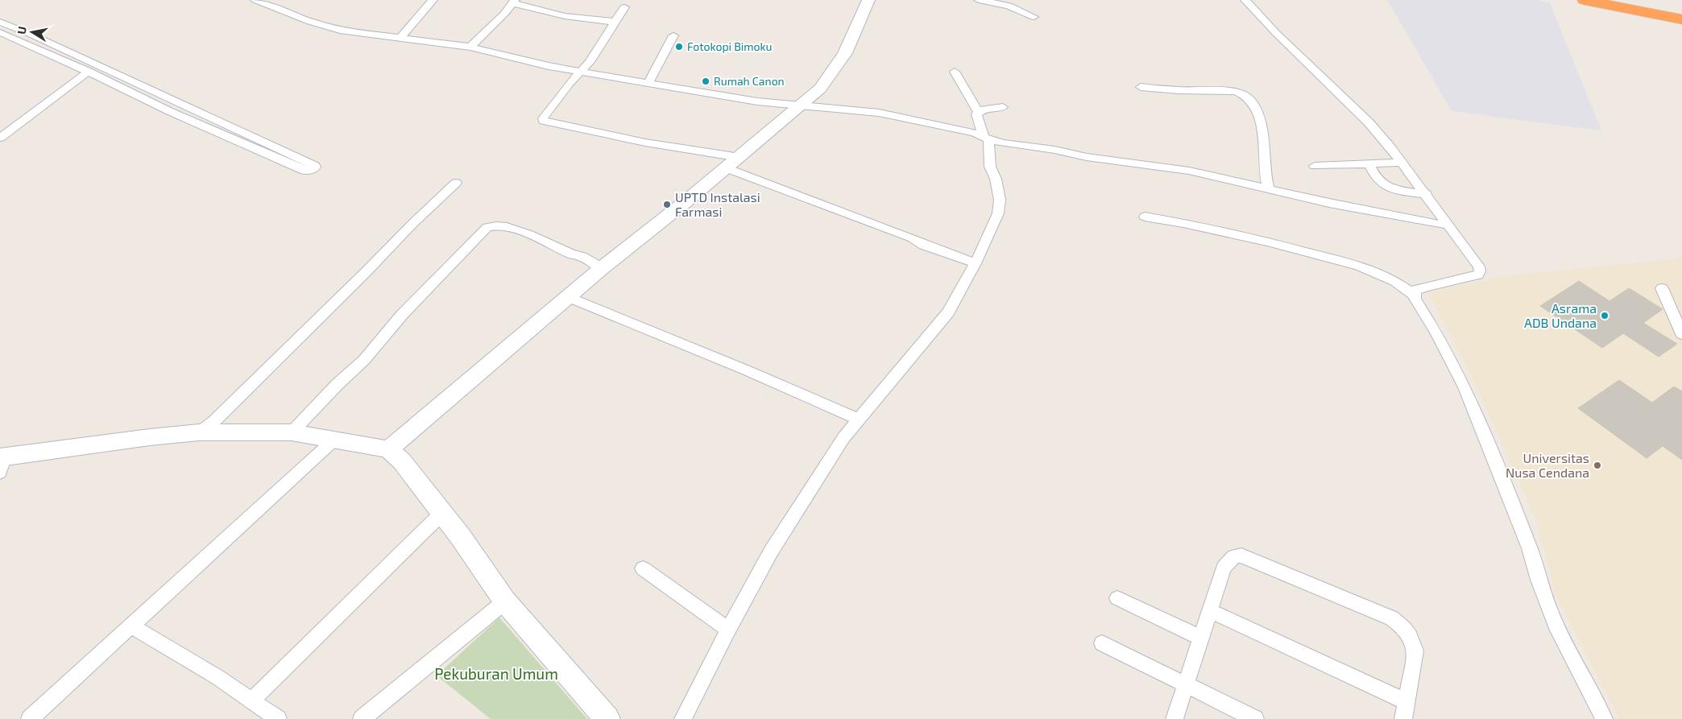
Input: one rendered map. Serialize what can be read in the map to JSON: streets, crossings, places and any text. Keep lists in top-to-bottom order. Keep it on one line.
{"parks":["Pekuburan Umum"],"places":["Fotokopi Bimoku","Rumah Canon","UPTD Instalasi Farmasi","Asrama ADB Undana","Universitas Nusa Cendana"],"north":"left"}
